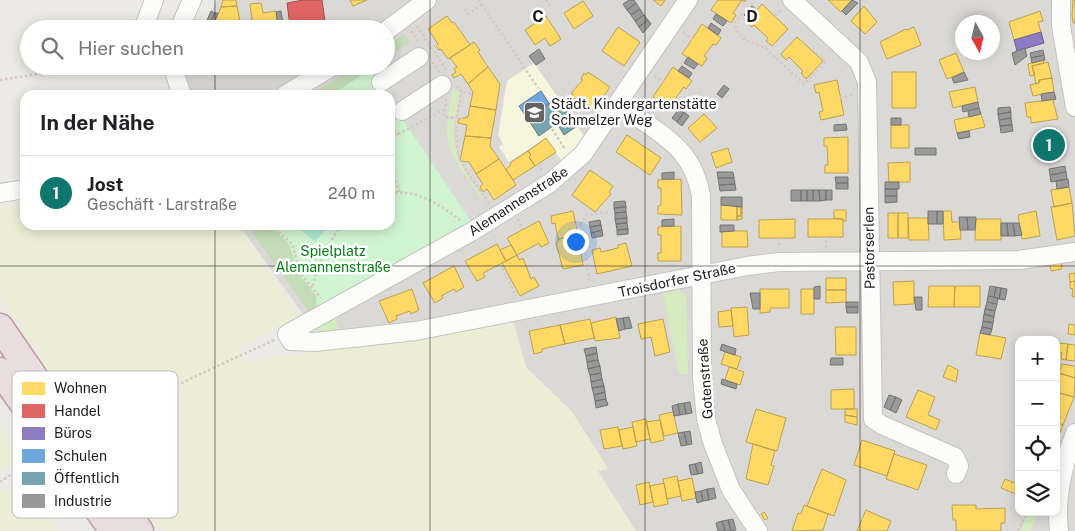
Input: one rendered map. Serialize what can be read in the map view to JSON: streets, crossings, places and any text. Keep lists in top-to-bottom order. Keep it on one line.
{"streets":{"street":["Alemannenstraße","Pastorserlen","Troisdorfer Straße","Gotenstraße"]},"crossings":[["Alemannenstraße","Troisdorfer Straße"],["Alemannenstraße","Gotenstraße"],["Pastorserlen","Troisdorfer Straße"],["Troisdorfer Straße","Gotenstraße"]],"parks":["Spielplatz Alemannenstraße"],"places":{"school or university":["Städt. Kindergartenstätte Schmelzer Weg"]},"legend":["Wohnen","Handel","Büros","Schulen","Öffentlich","Industrie"],"north":"bottom","page":{"search":"Hier suchen","heading":"In der Nähe","pins":"1","list":[{"mark":"1","name":"Jost","note":"Geschäft · Larstraße","value":"240 m"}],"map_buttons":["+","−"]},"grid":{"columns":["C","D"]}}
